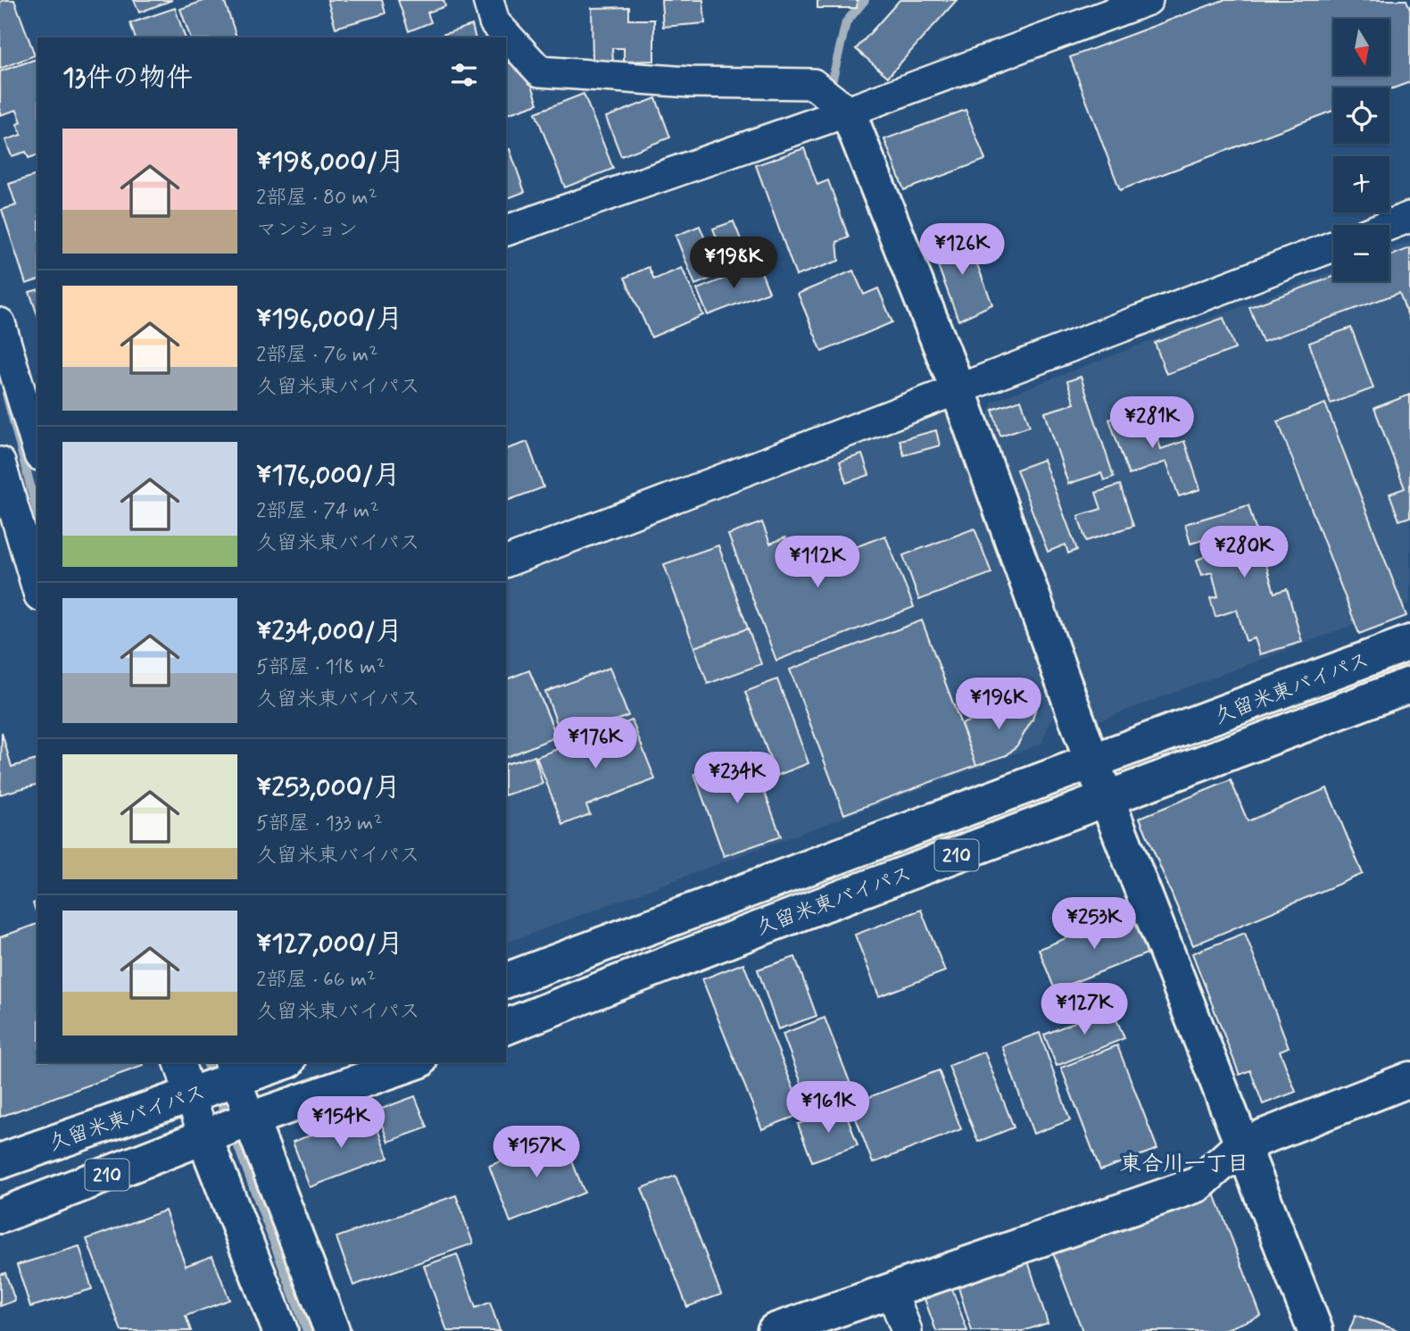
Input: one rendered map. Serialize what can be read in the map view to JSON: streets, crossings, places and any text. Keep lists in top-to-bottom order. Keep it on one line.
{"streets":{"main road":["久留米東バイパス","210"]},"districts":["東合川一丁目"],"north":"bottom","page":{"map_buttons":["+","−"],"heading":"13件の物件","list":[{"name":"¥198,000/月","note":"2部屋 · 80 m² · マンション"},{"name":"¥196,000/月","note":"2部屋 · 76 m² · 久留米東バイパス"},{"name":"¥176,000/月","note":"2部屋 · 74 m² · 久留米東バイパス"},{"name":"¥234,000/月","note":"5部屋 · 118 m² · 久留米東バイパス"},{"name":"¥253,000/月","note":"5部屋 · 133 m² · 久留米東バイパス"},{"name":"¥127,000/月","note":"2部屋 · 66 m² · 久留米東バイパス"}],"price":["¥126K","¥198K","¥281K","¥280K","¥112K","¥196K","¥176K","¥234K","¥253K","¥127K","¥161K","¥154K","¥157K"]}}
